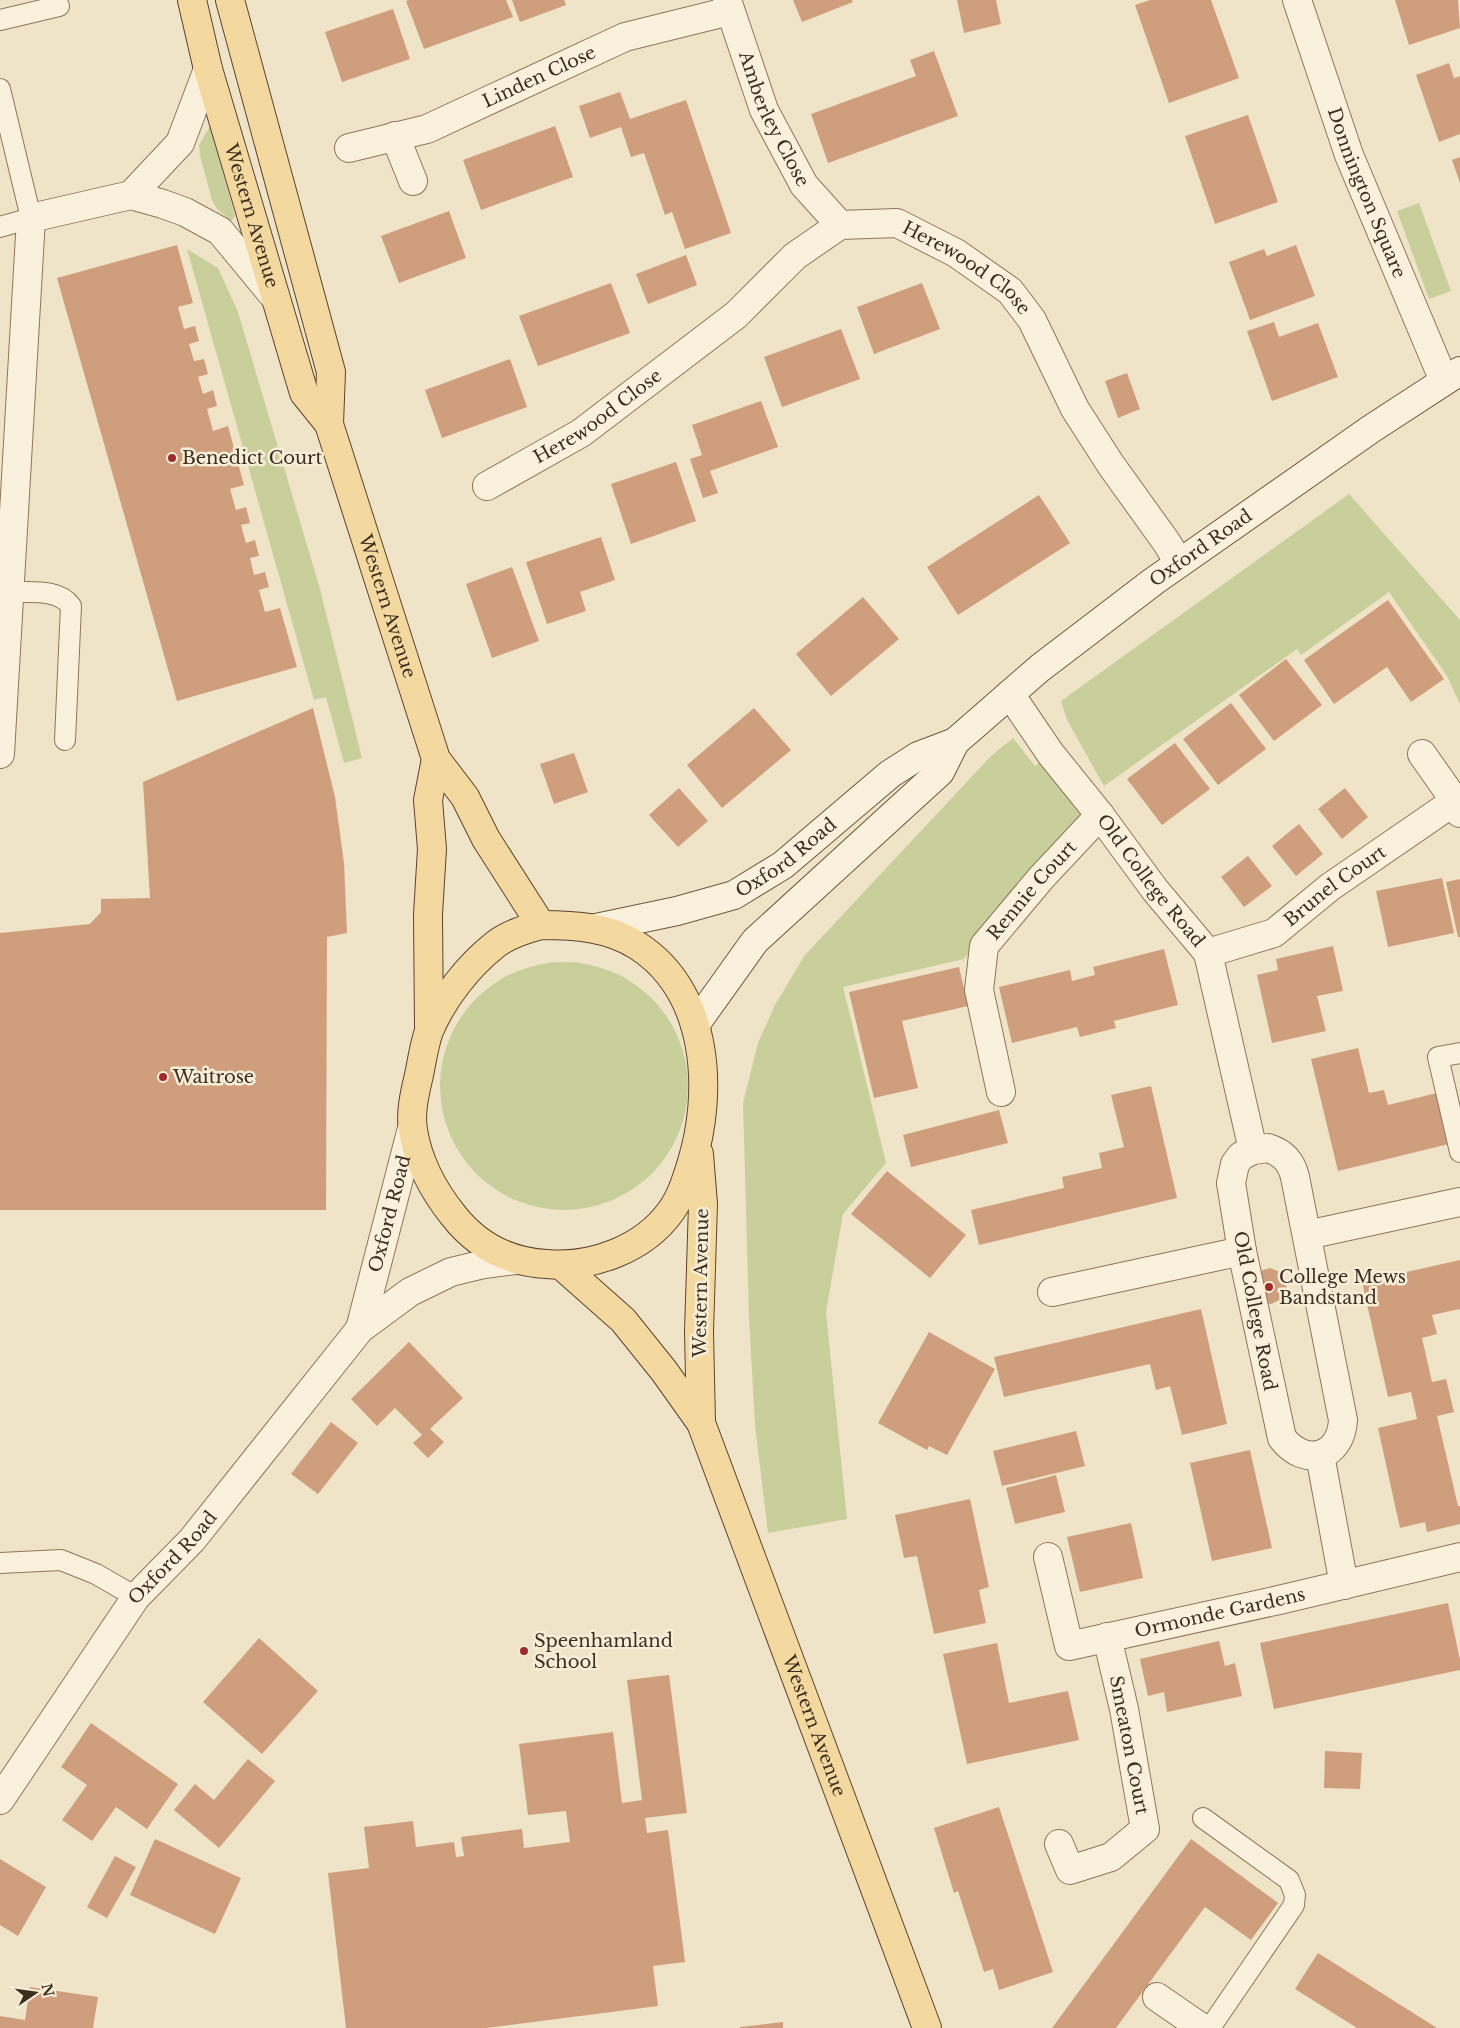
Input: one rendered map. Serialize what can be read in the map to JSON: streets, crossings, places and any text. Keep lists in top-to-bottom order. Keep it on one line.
{"streets":{"main road":["Western Avenue"],"street":["Linden Close","Amberley Close","Donnington Square","Herewood Close","Oxford Road","Old College Road","Brunel Court","Rennie Court","Ormonde Gardens","Smeaton Court"]},"crossings":[["Linden Close","Amberley Close"],["Amberley Close","Herewood Close"],["Donnington Square","Oxford Road"],["Herewood Close","Oxford Road"],["Oxford Road","Old College Road"],["Old College Road","Brunel Court"],["Old College Road","Rennie Court"],["Ormonde Gardens","Smeaton Court"]],"places":["Benedict Court","Waitrose","College Mews Bandstand","Speenhamland School"],"north":"right"}
